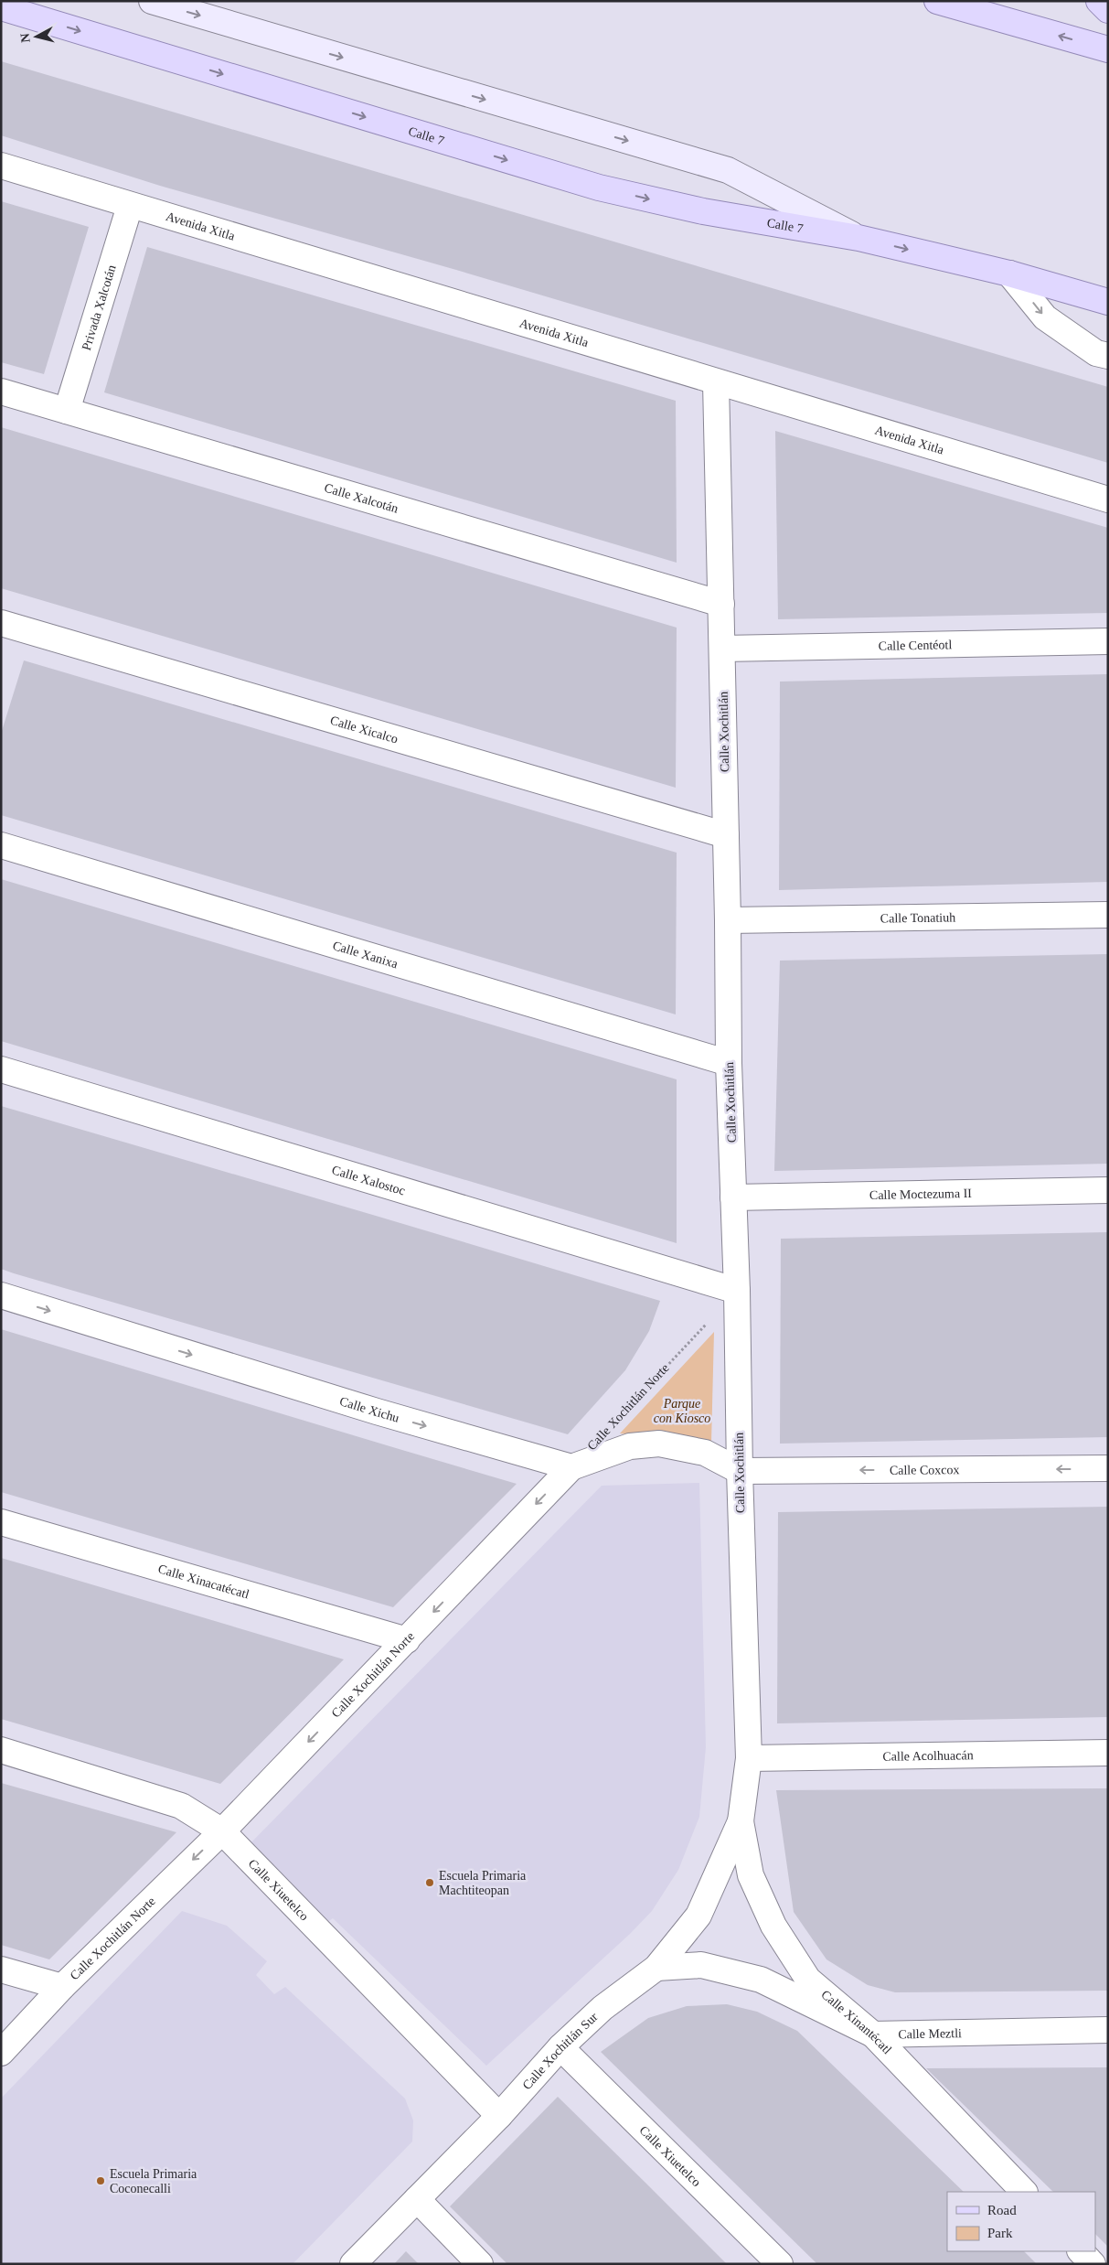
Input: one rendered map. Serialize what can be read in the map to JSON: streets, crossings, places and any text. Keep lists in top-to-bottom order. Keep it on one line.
{"streets":{"main road":["Calle 7"],"street":["Avenida Xitla","Privada Xalcotán","Calle Xalcotán","Calle Centéotl","Calle Xicalco","Calle Xochitlán","Calle Tonatiuh","Calle Xanixa","Calle Xalostoc","Calle Moctezuma II","Calle Xochitlán Norte","Calle Xichu","Calle Coxcox","Calle Xinacatécatl","Calle Acolhuacán","Calle Xiuetelco","Calle Xinantécatl","Calle Meztli","Calle Xochitlán Sur"]},"crossings":[["Avenida Xitla","Privada Xalcotán"],["Avenida Xitla","Calle Xochitlán"],["Privada Xalcotán","Calle Xalcotán"],["Calle Xalcotán","Calle Xochitlán"],["Calle Centéotl","Calle Xochitlán"],["Calle Xicalco","Calle Xochitlán"],["Calle Xochitlán","Calle Tonatiuh"],["Calle Xochitlán","Calle Xanixa"],["Calle Xochitlán","Calle Xalostoc"],["Calle Xochitlán","Calle Moctezuma II"],["Calle Xochitlán","Calle Xochitlán Norte"],["Calle Xochitlán","Calle Coxcox"],["Calle Xochitlán","Calle Acolhuacán"],["Calle Xochitlán","Calle Xinantécatl"],["Calle Xochitlán","Calle Xochitlán Sur"],["Calle Xalostoc","Calle Xochitlán Norte"],["Calle Xochitlán Norte","Calle Xichu"],["Calle Xochitlán Norte","Calle Xinacatécatl"],["Calle Xochitlán Norte","Calle Xiuetelco"],["Calle Xiuetelco","Calle Xochitlán Sur"],["Calle Xinantécatl","Calle Meztli"],["Calle Xinantécatl","Calle Xochitlán Sur"],["Calle Meztli","Calle Xochitlán Sur"]],"one_way":["Calle 7","Calle Xochitlán Norte","Calle Xichu","Calle Coxcox"],"parks":["Parque con Kiosco"],"places":["Escuela Primaria Machtiteopan","Escuela Primaria Coconecalli"],"legend":["Road","Park"],"north":"left"}
